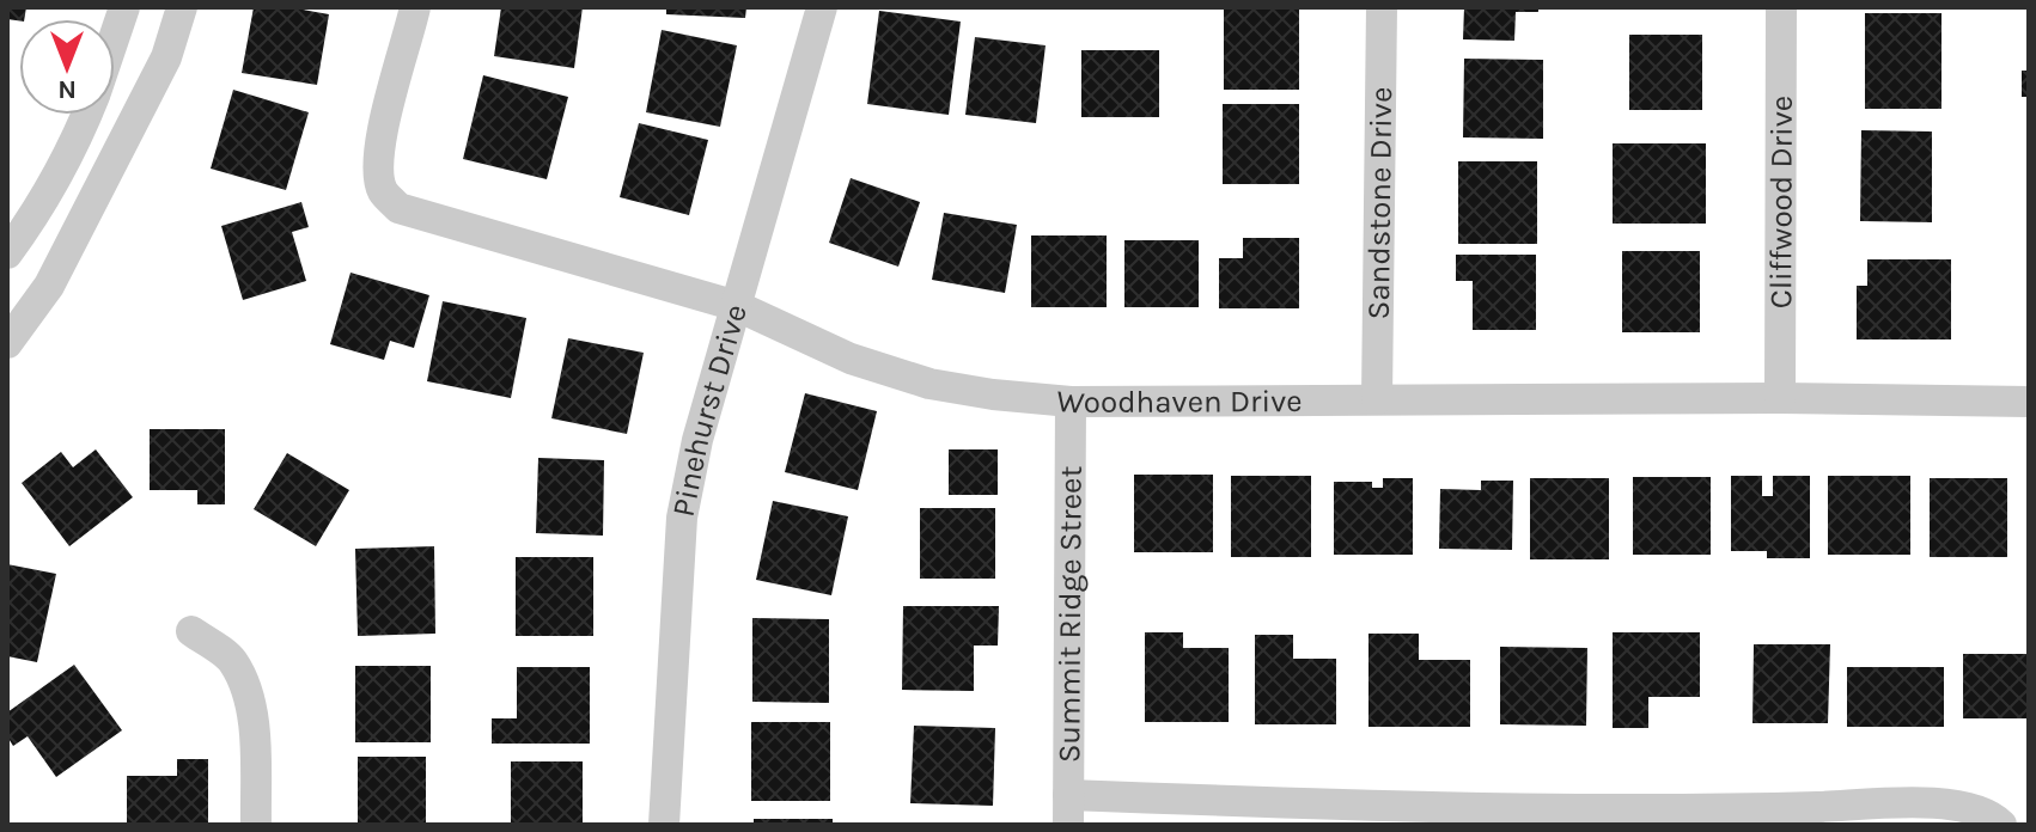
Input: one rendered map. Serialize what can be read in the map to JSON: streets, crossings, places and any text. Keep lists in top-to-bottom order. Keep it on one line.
{"streets":{"street":["Sandstone Drive","Cliffwood Drive","Woodhaven Drive","Pinehurst Drive","Summit Ridge Street"]},"crossings":[["Sandstone Drive","Woodhaven Drive"],["Cliffwood Drive","Woodhaven Drive"],["Woodhaven Drive","Pinehurst Drive"],["Woodhaven Drive","Summit Ridge Street"]],"north":"bottom"}
